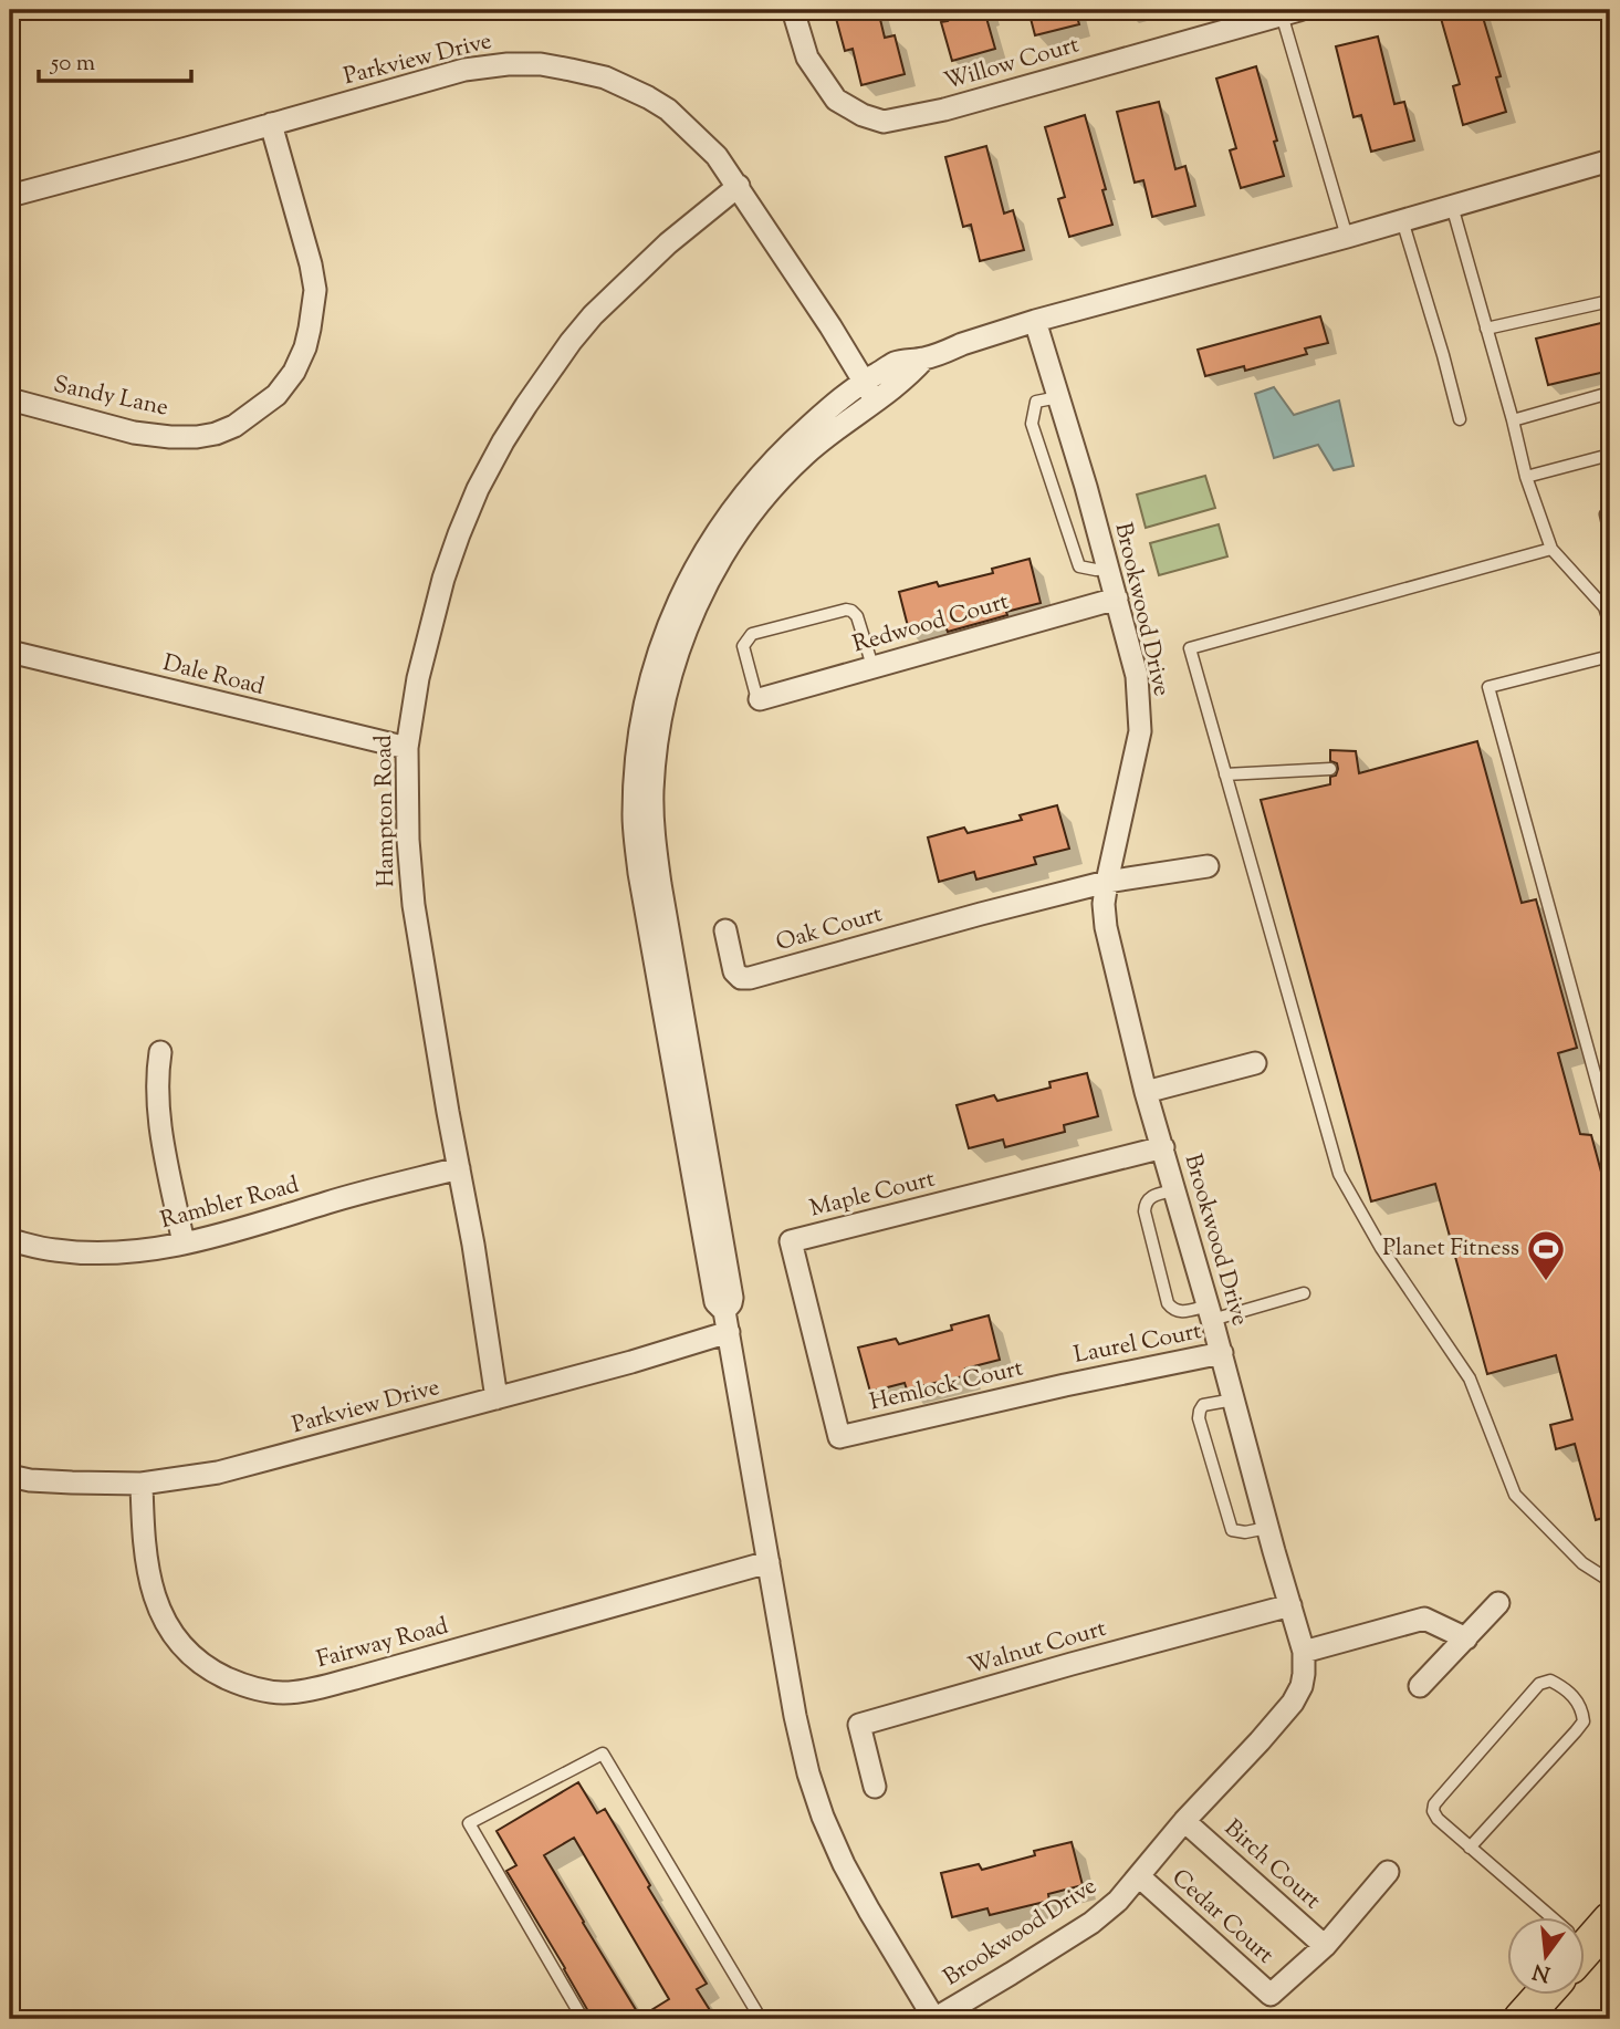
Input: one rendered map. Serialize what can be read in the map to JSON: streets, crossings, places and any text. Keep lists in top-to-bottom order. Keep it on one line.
{"streets":{"street":["Parkview Drive","Willow Court","Sandy Lane","Brookwood Drive","Redwood Court","Dale Road","Hampton Road","Oak Court","Maple Court","Rambler Road","Laurel Court","Hemlock Court","Fairway Road","Walnut Court","Birch Court","Cedar Court"]},"crossings":[["Parkview Drive","Sandy Lane"],["Parkview Drive","Brookwood Drive"],["Parkview Drive","Hampton Road"],["Parkview Drive","Fairway Road"],["Brookwood Drive","Redwood Court"],["Brookwood Drive","Oak Court"],["Brookwood Drive","Maple Court"],["Brookwood Drive","Laurel Court"],["Brookwood Drive","Fairway Road"],["Brookwood Drive","Walnut Court"],["Brookwood Drive","Birch Court"],["Brookwood Drive","Cedar Court"],["Dale Road","Hampton Road"],["Hampton Road","Rambler Road"],["Maple Court","Hemlock Court"],["Laurel Court","Hemlock Court"],["Birch Court","Cedar Court"]],"places":{"sports":["Planet Fitness"]},"scale_bar":"50 m","north":"bottom"}
